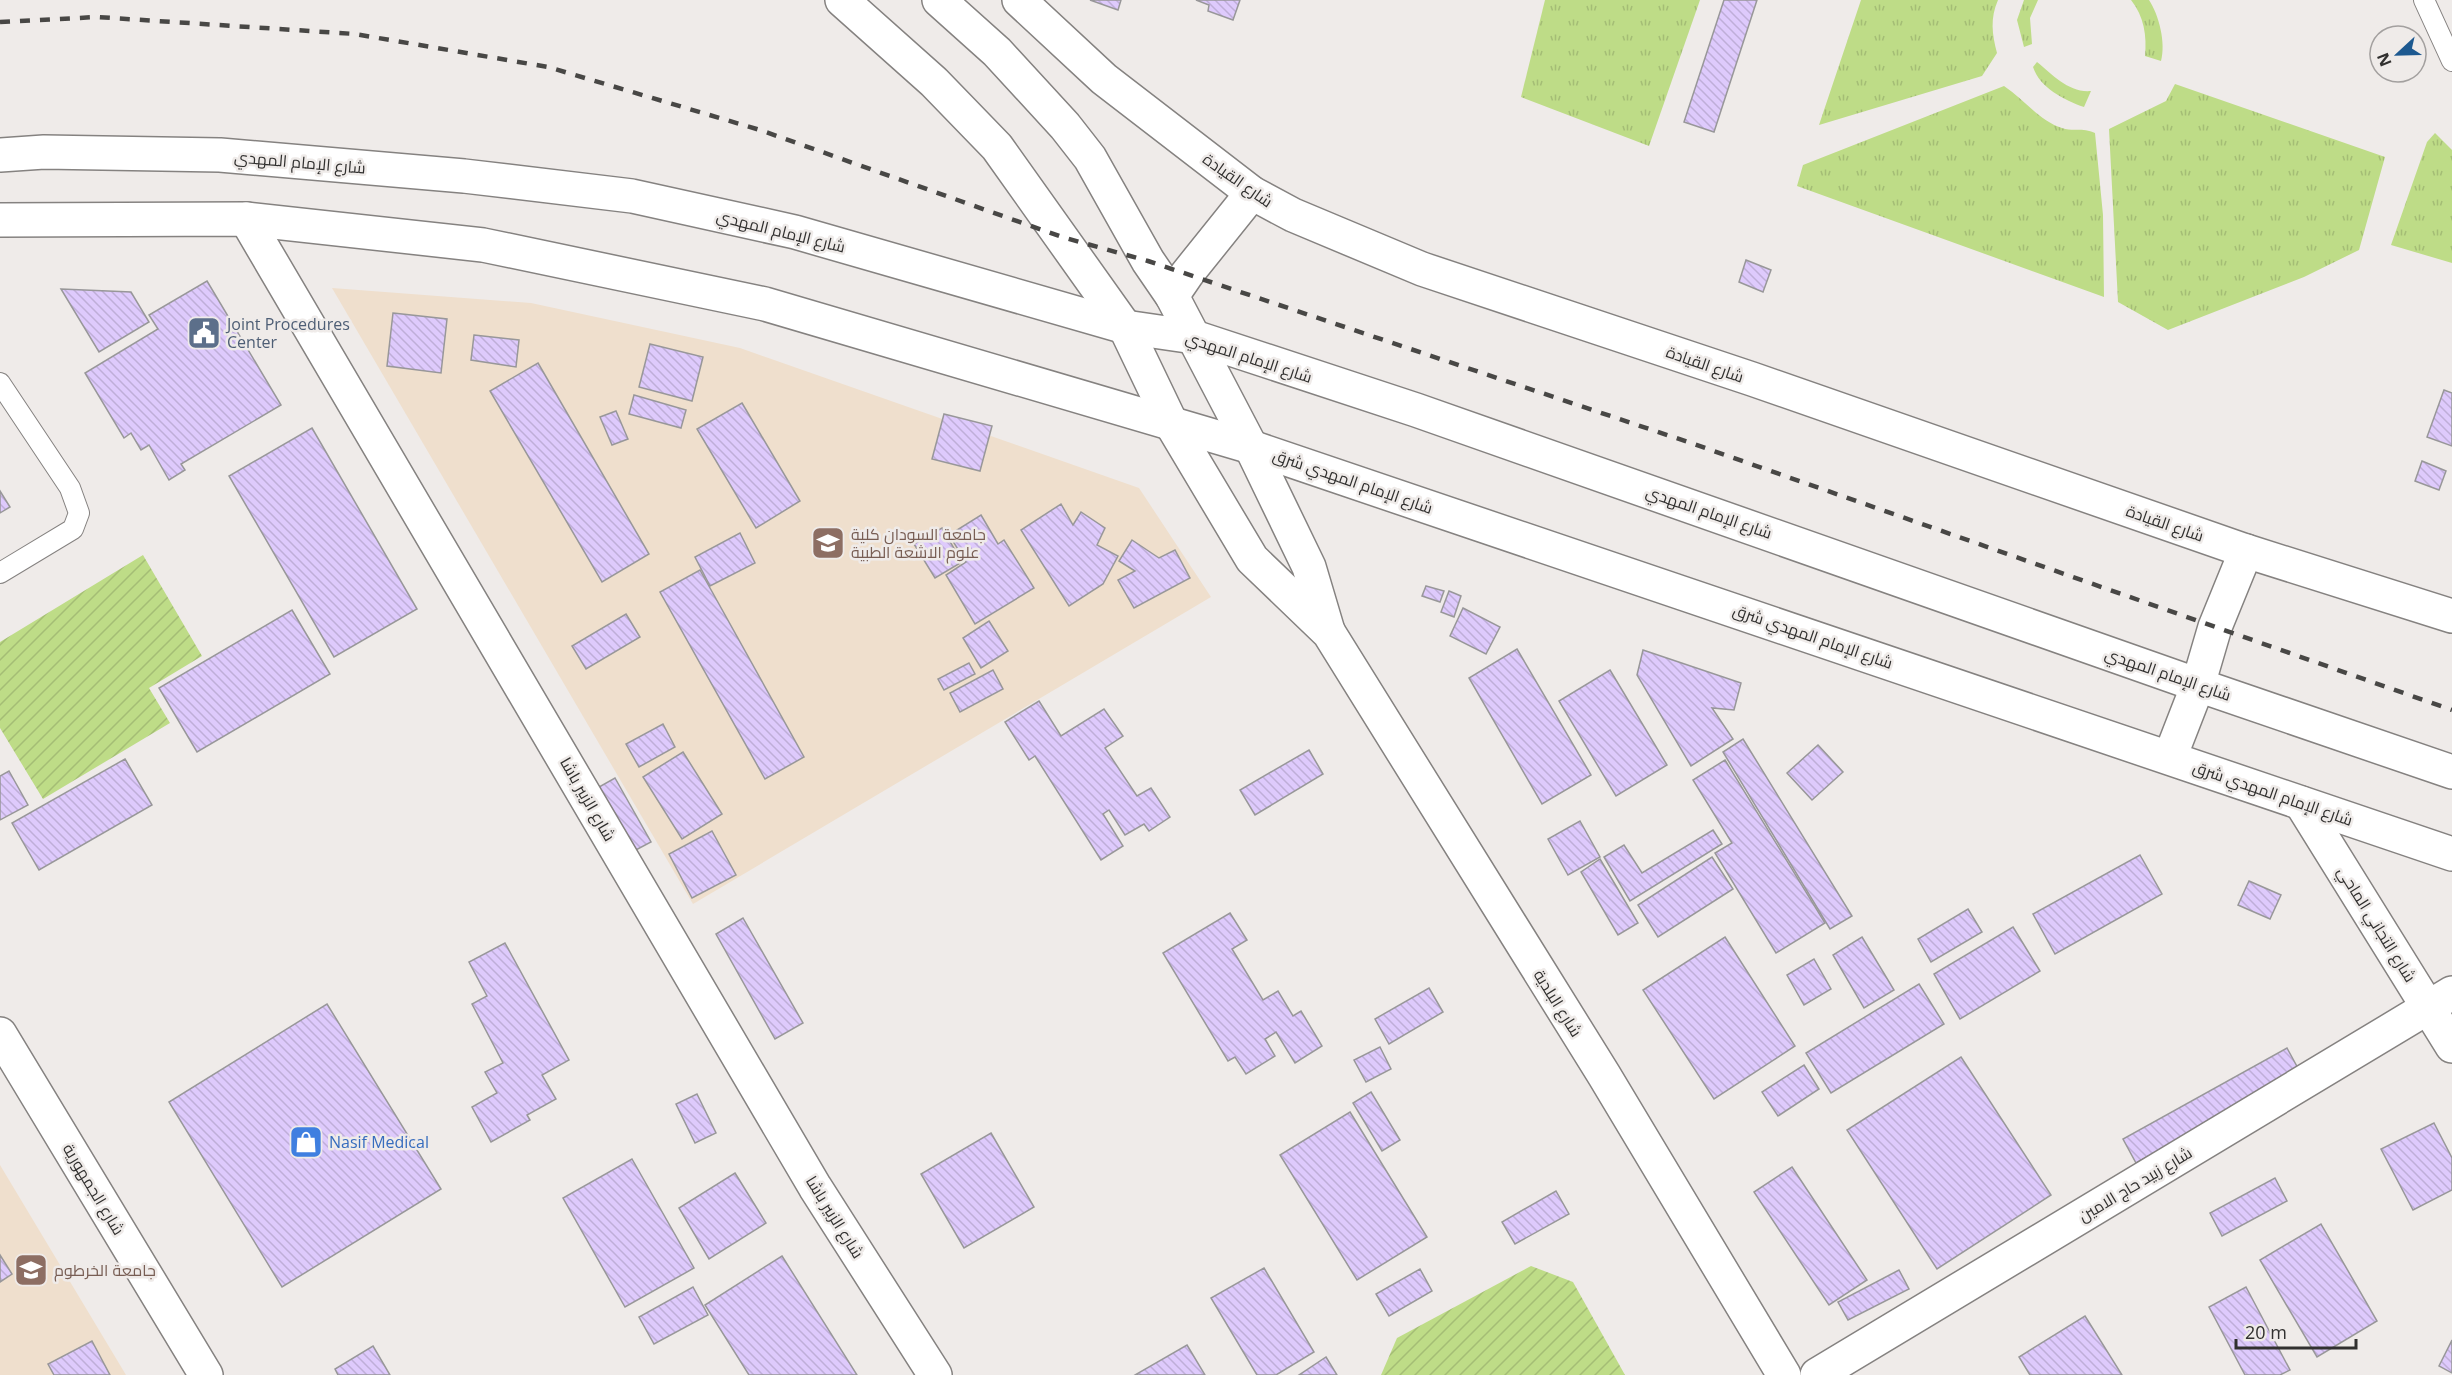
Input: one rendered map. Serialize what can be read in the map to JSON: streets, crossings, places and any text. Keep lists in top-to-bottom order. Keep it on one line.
{"streets":{"main road":["شارع الإمام المهدي","شارع القيادة","شارع الإمام المهدي شرق","شارع الزبير باشا","شارع التجاني الماحي","شارع البلدية","شارع زبيد حاج الامين","شارع الجمهورية"]},"crossings":[["شارع الإمام المهدي شرق","شارع التجاني الماحي"],["شارع التجاني الماحي","شارع زبيد حاج الامين"]],"places":{"public building":["Joint Procedures Center"],"school or university":["جامعة السودان كلية علوم الاشعة الطبية","جامعة الخرطوم"],"shop":["Nasif Medical"]},"scale_bar":"20 m","north":"left"}
